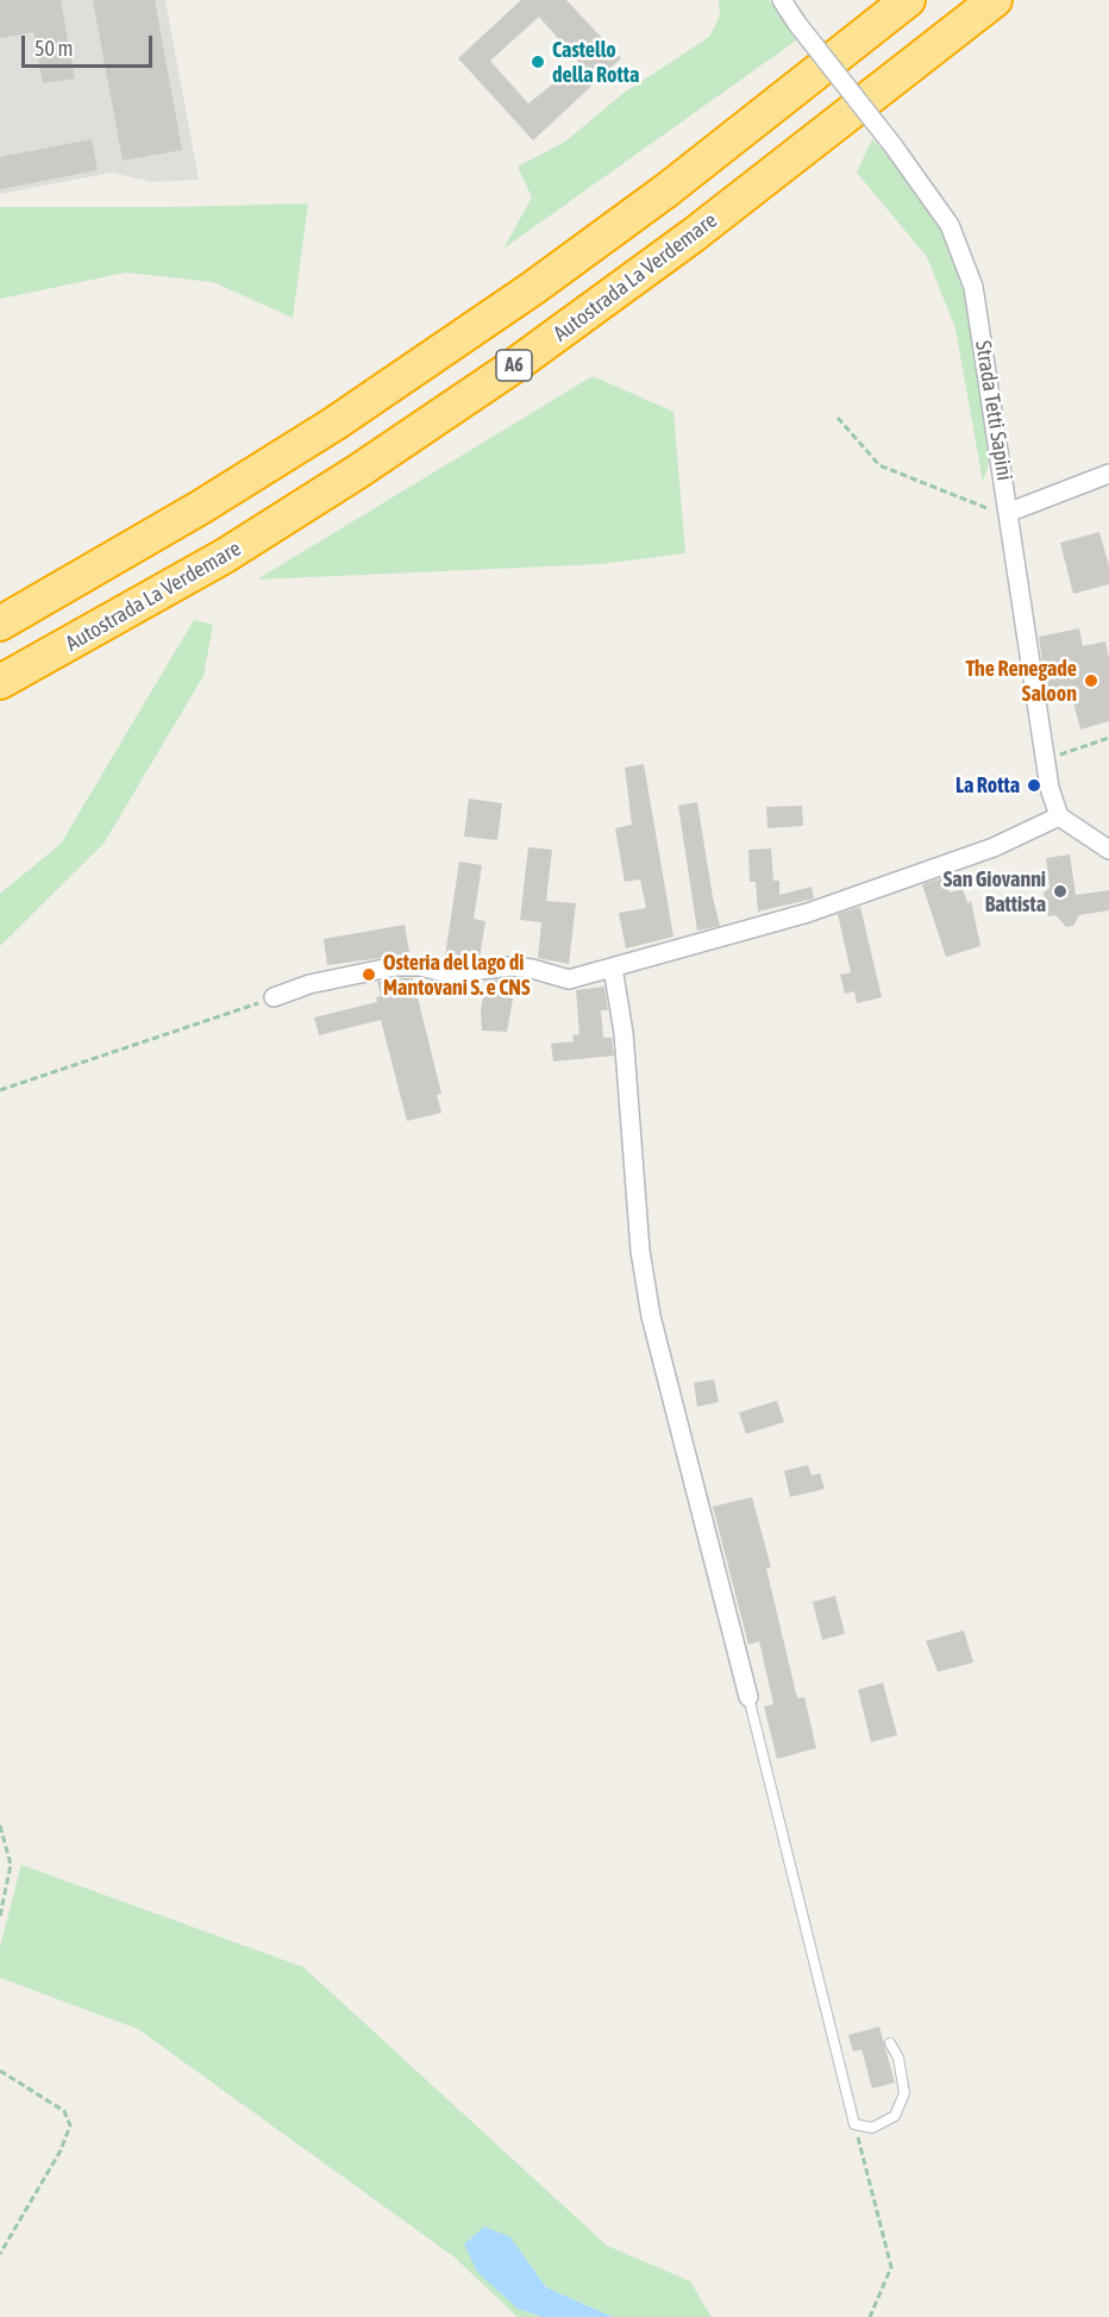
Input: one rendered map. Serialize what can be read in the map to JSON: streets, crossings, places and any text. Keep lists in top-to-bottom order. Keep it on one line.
{"streets":{"highway":["Autostrada La Verdemare","A6"],"street":["Strada Tetti Sapini"]},"places":["Castello della Rotta","The Renegade Saloon","La Rotta","San Giovanni Battista","Osteria del lago di Mantovani S. e CNS"],"scale_bar":"50 m"}
